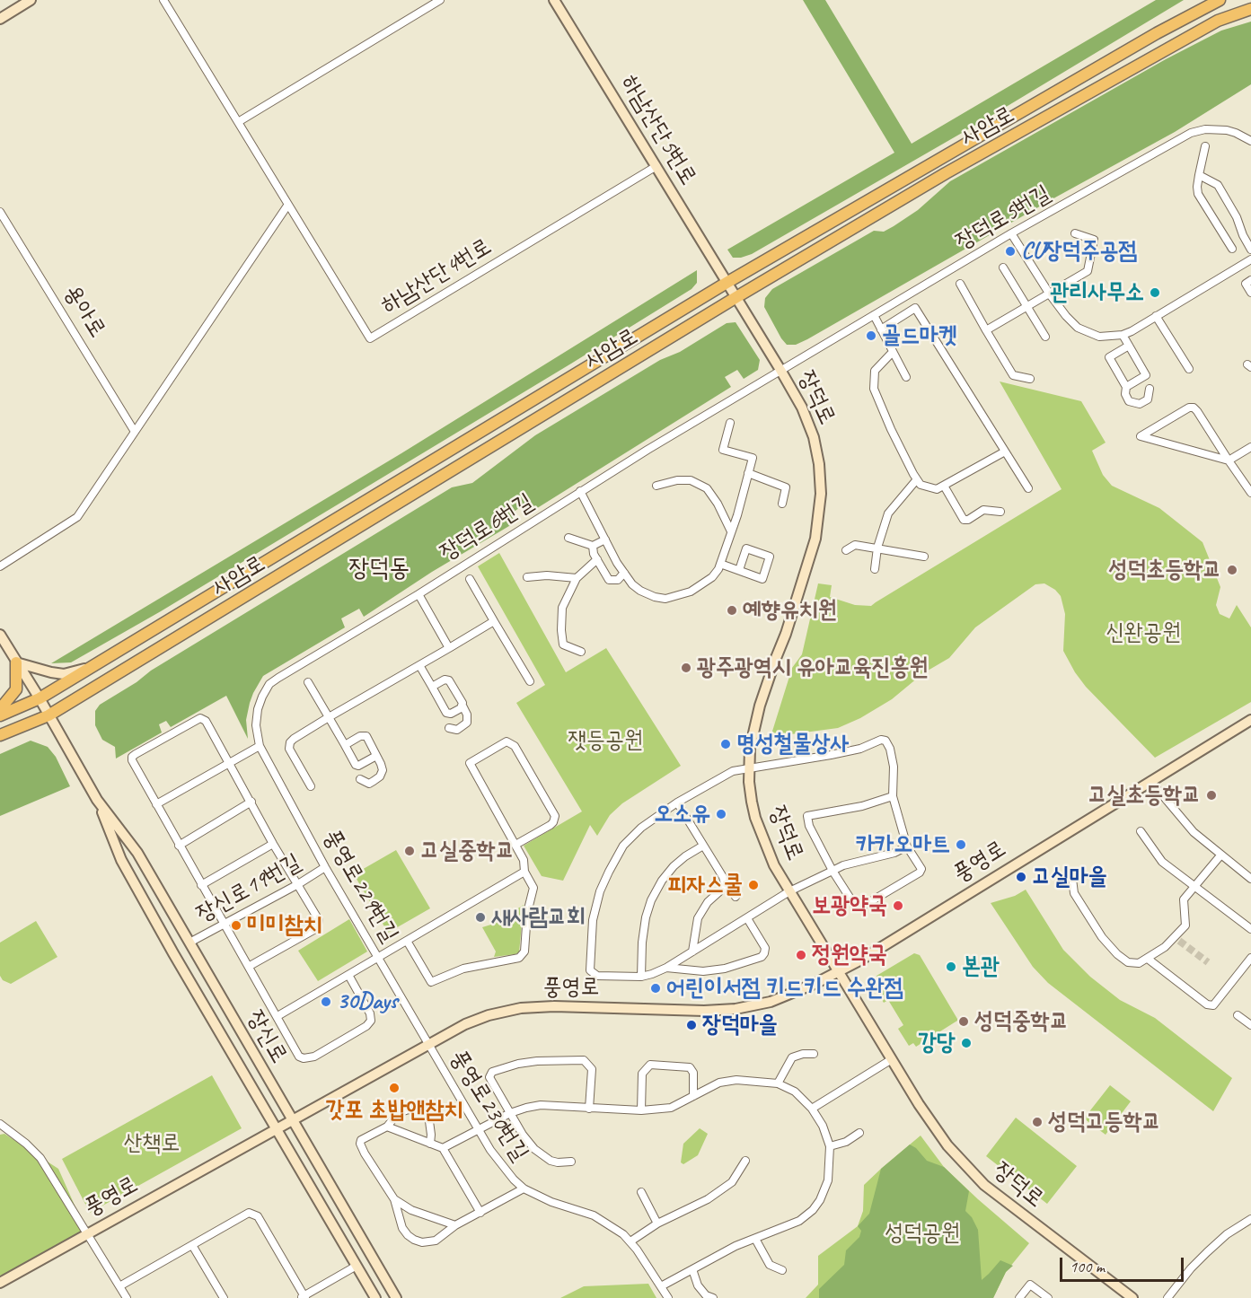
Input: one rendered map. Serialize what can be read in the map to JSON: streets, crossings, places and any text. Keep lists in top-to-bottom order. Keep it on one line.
{"streets":{"main road":["사암로","하남산단5번로","장덕로","풍영로","장신로"],"street":["장덕로5번길","하남산단4번로","용아로","장덕로6번길","풍영로229번길","장신로19번길","풍영로230번길"]},"crossings":[["사암로","하남산단5번로"],["사암로","장덕로"],["사암로","장신로"],["하남산단5번로","하남산단4번로"],["하남산단5번로","장덕로"],["장덕로5번길","장덕로"],["장덕로5번길","장덕로6번길"],["장덕로","장덕로6번길"],["장덕로","풍영로"],["장덕로6번길","풍영로229번길"],["풍영로","풍영로229번길"],["풍영로","장신로"],["풍영로","풍영로230번길"],["풍영로229번길","장신로19번길"],["풍영로229번길","풍영로230번길"],["장신로19번길","장신로"]],"districts":["장덕동"],"parks":["신완공원","잿등공원","산책로","성덕공원"],"places":["CU장덕주공점","관리사무소","골드마켓","성덕초등학교","예향유치원","광주광역시 유아교육진흥원","명성철물상사","고실초등학교","오소유","카카오마트","고실중학교","고실마을","피자스쿨","보광약국","새사람교회","미미참치","정원약국","본관","어린이서점 키드키드 수완점","30Days","성덕중학교","장덕마을","강당","갓포 초밥앤참치","성덕고등학교"],"scale_bar":"100 m"}
